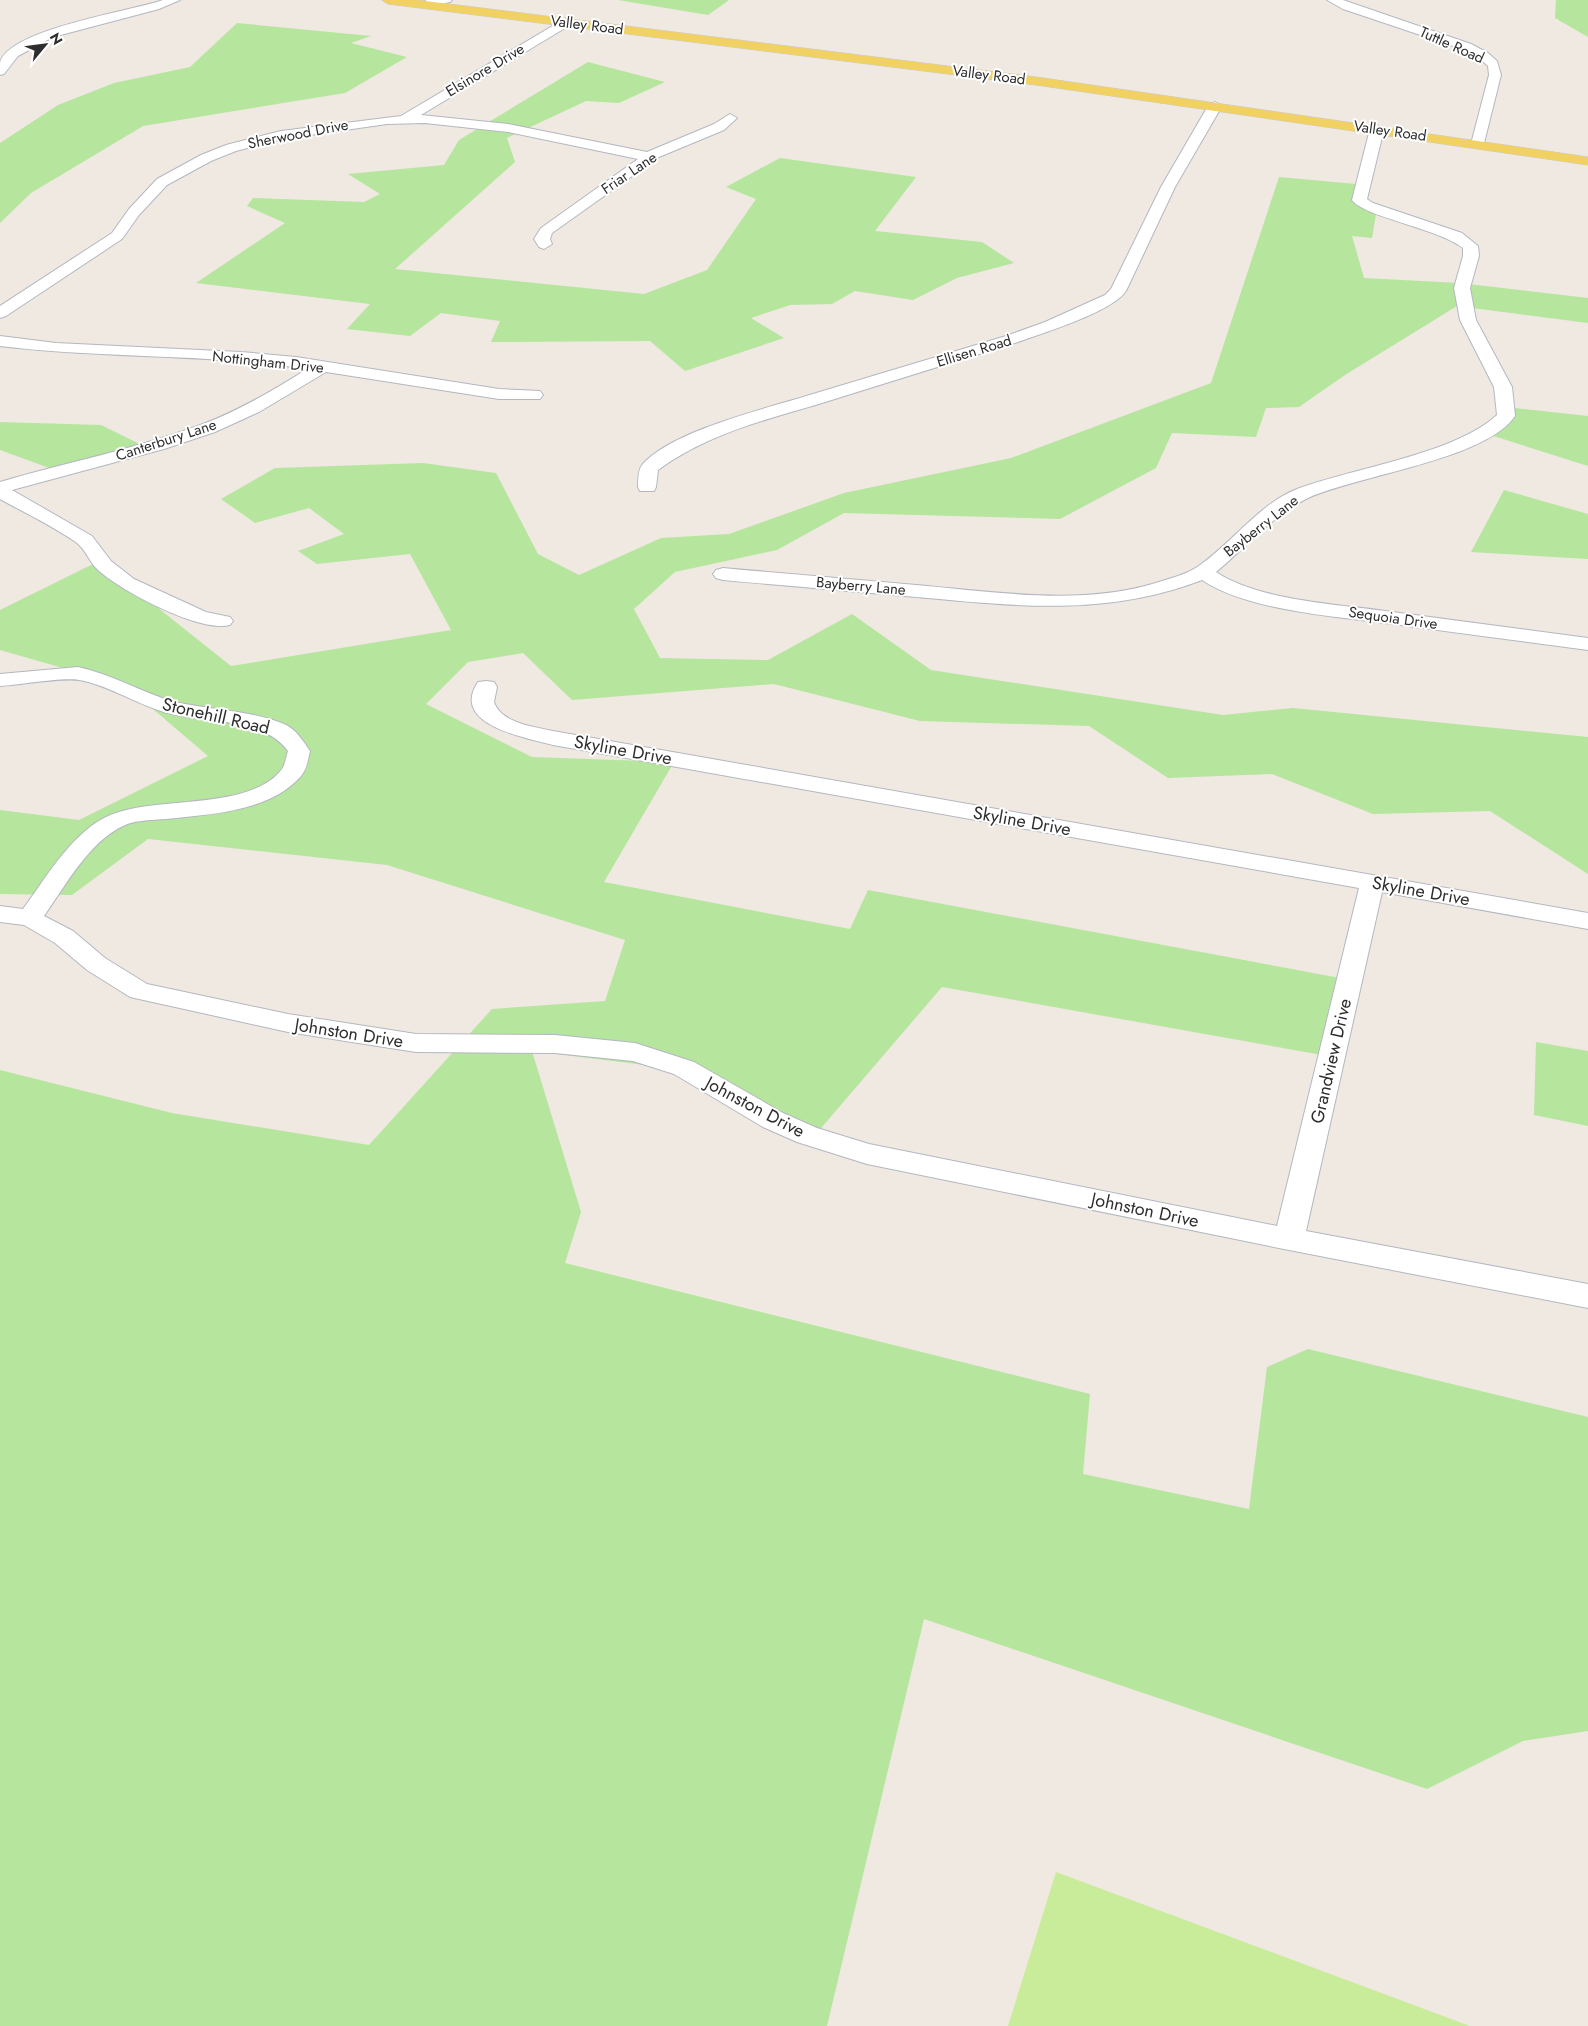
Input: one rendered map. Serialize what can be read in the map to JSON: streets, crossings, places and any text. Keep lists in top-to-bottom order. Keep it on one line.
{"streets":{"main road":["Valley Road"],"street":["Tuttle Road","Elsinore Drive","Sherwood Drive","Friar Lane","Ellisen Road","Nottingham Drive","Canterbury Lane","Bayberry Lane","Sequoia Drive","Stonehill Road","Skyline Drive","Johnston Drive","Grandview Drive"]},"crossings":[["Valley Road","Tuttle Road"],["Valley Road","Elsinore Drive"],["Valley Road","Ellisen Road"],["Valley Road","Bayberry Lane"],["Elsinore Drive","Sherwood Drive"],["Sherwood Drive","Friar Lane"],["Nottingham Drive","Canterbury Lane"],["Bayberry Lane","Sequoia Drive"],["Stonehill Road","Johnston Drive"],["Skyline Drive","Grandview Drive"],["Johnston Drive","Grandview Drive"]],"north":"top right"}
